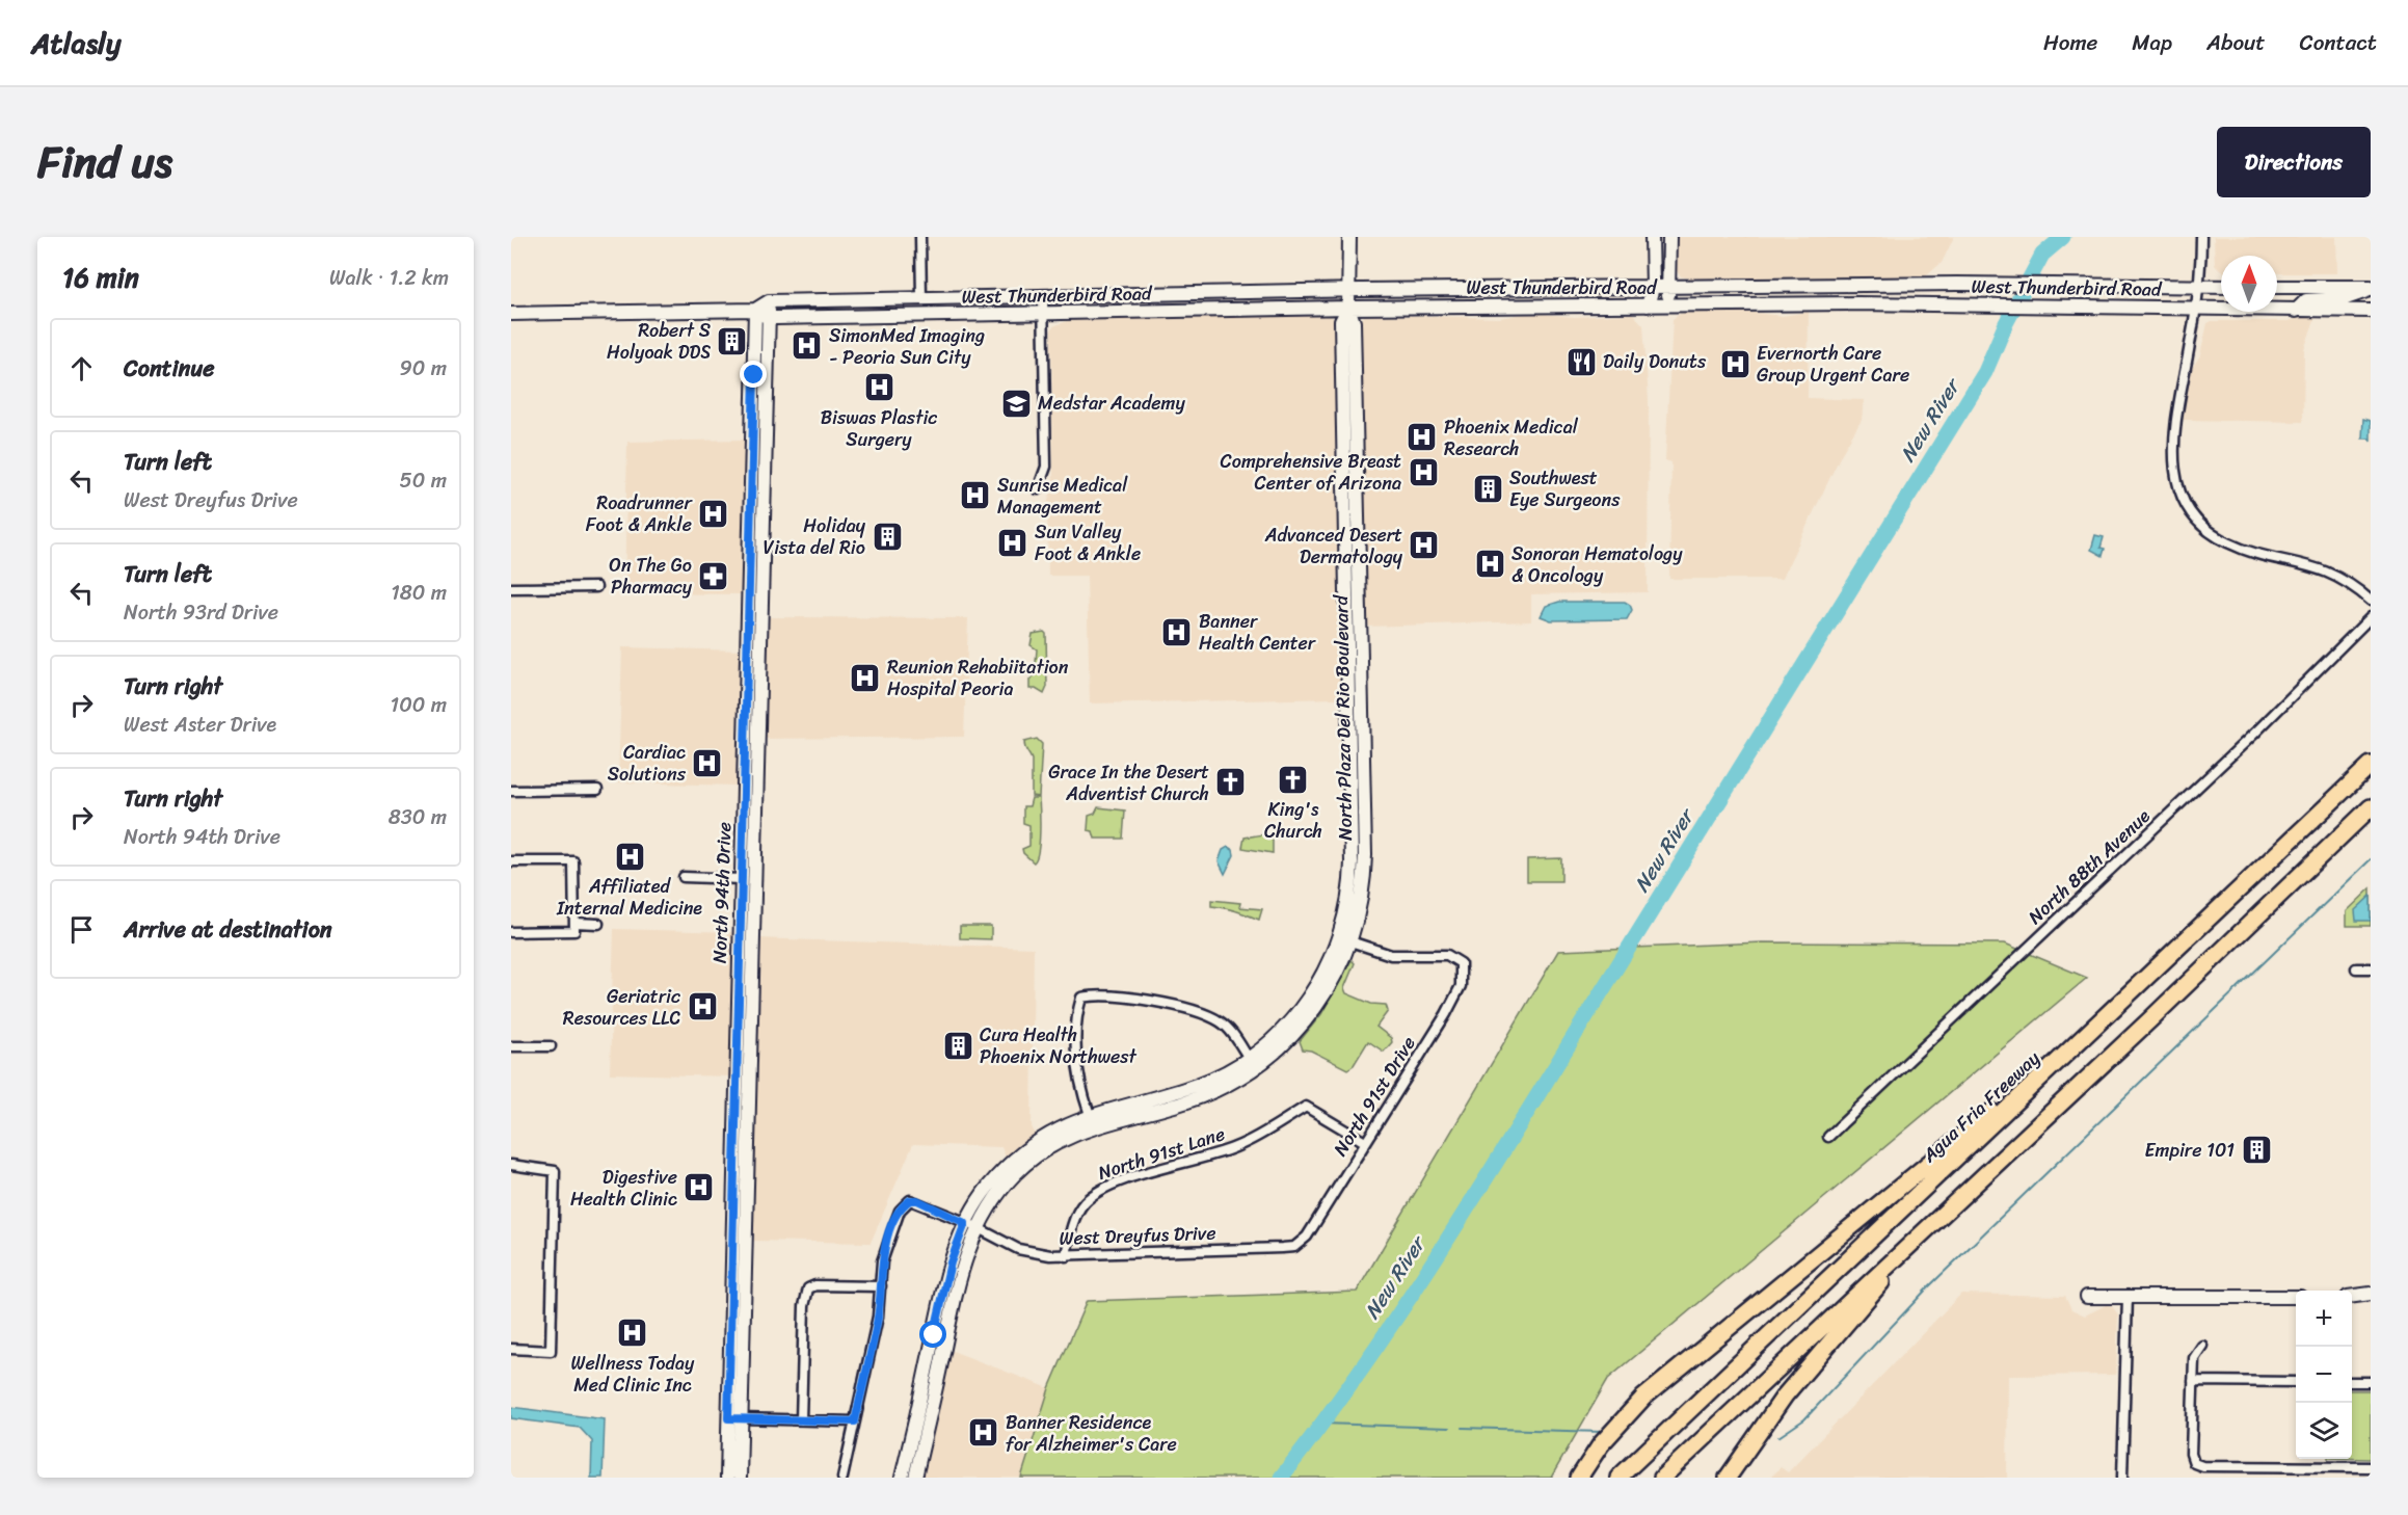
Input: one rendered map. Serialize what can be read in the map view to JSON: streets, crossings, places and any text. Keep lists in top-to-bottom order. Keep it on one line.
{"streets":{"highway":["Agua Fria Freeway"],"main road":["West Thunderbird Road","North Plaza Del Rio Boulevard","North 94th Drive"],"street":["North 88th Avenue","North 91st Drive","North 91st Lane","West Dreyfus Drive"]},"crossings":[["West Thunderbird Road","North Plaza Del Rio Boulevard"],["West Thunderbird Road","North 94th Drive"],["North Plaza Del Rio Boulevard","North 91st Drive"],["North Plaza Del Rio Boulevard","West Dreyfus Drive"],["North 91st Drive","North 91st Lane"],["North 91st Drive","West Dreyfus Drive"],["North 91st Lane","West Dreyfus Drive"]],"water":["New River"],"places":{"building":["Robert S Holyoak DDS","Southwest Eye Surgeons","Holiday Vista del Rio","Cura Health Phoenix Northwest","Empire 101"],"hospital":["SimonMed Imaging - Peoria Sun City","Evernorth Care Group Urgent Care","Biswas Plastic Surgery","Phoenix Medical Research","Comprehensive Breast Center of Arizona","Sunrise Medical Management","Roadrunner Foot & Ankle","Sun Valley Foot & Ankle","Advanced Desert Dermatology","Sonoran Hematology & Oncology","Banner Health Center","Reunion Rehabiitation Hospital Peoria","Cardiac Solutions","Affiliated Internal Medicine","Geriatric Resources LLC","Digestive Health Clinic","Wellness Today Med Clinic Inc","Banner Residence for Alzheimer's Care"],"restaurant":["Daily Donuts"],"school or university":["Medstar Academy"],"pharmacy":["On The Go Pharmacy"],"church":["King's Church","Grace In the Desert Adventist Church"]},"north":"top","page":{"header":"Atlasly","nav":["Home","Map","About","Contact"],"title":"Find us","buttons":"Directions","heading":["16 min","Walk · 1.2 km"],"list":[["Continue","90 m"],["Turn left","West Dreyfus Drive","50 m"],["Turn left","North 93rd Drive","180 m"],["Turn right","West Aster Drive","100 m"],["Turn right","North 94th Drive","830 m"],"Arrive at destination"],"map_buttons":["+","−"]}}
